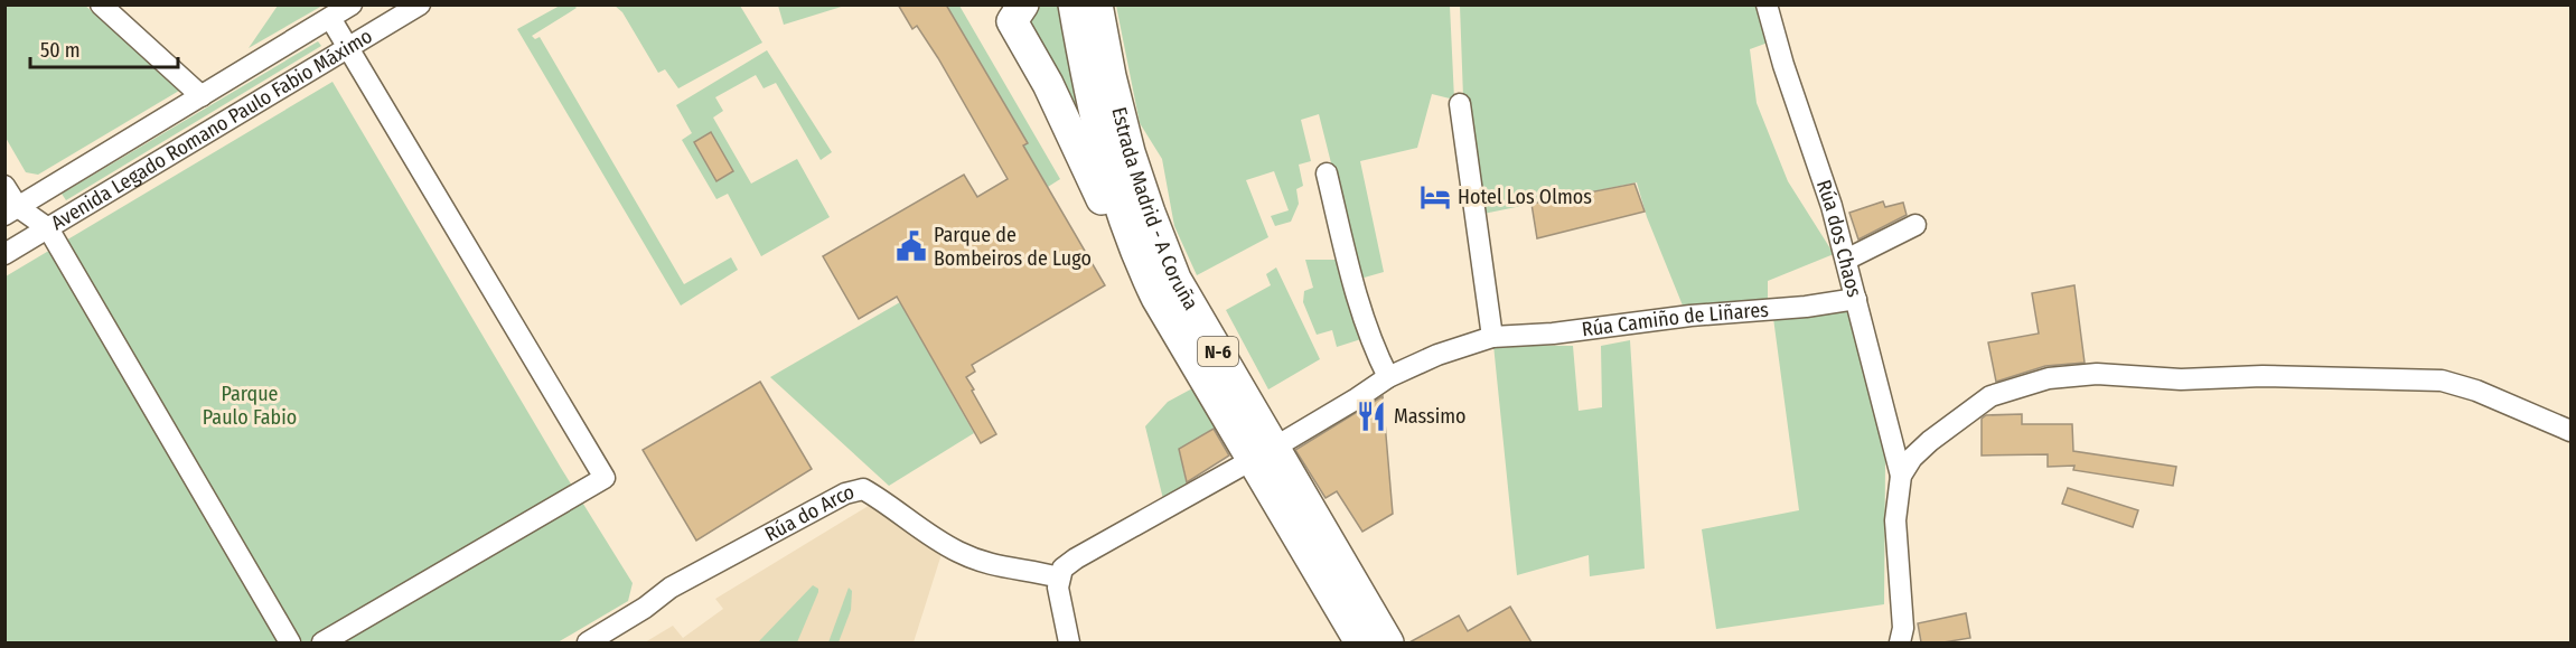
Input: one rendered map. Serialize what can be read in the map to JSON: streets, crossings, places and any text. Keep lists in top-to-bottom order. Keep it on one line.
{"streets":{"highway":["Estrada Madrid - A Coruña","N-6"],"street":["Avenida Legado Romano Paulo Fabio Máximo","Rúa dos Chaos","Rúa Camiño de Liñares","Rúa do Arco"]},"crossings":[["Estrada Madrid - A Coruña","Rúa Camiño de Liñares"],["Estrada Madrid - A Coruña","N-6"],["Rúa dos Chaos","Rúa Camiño de Liñares"]],"parks":["Parque Paulo Fabio"],"places":{"hotel":["Hotel Los Olmos"],"public building":["Parque de Bombeiros de Lugo"],"restaurant":["Massimo"]},"scale_bar":"50 m"}
